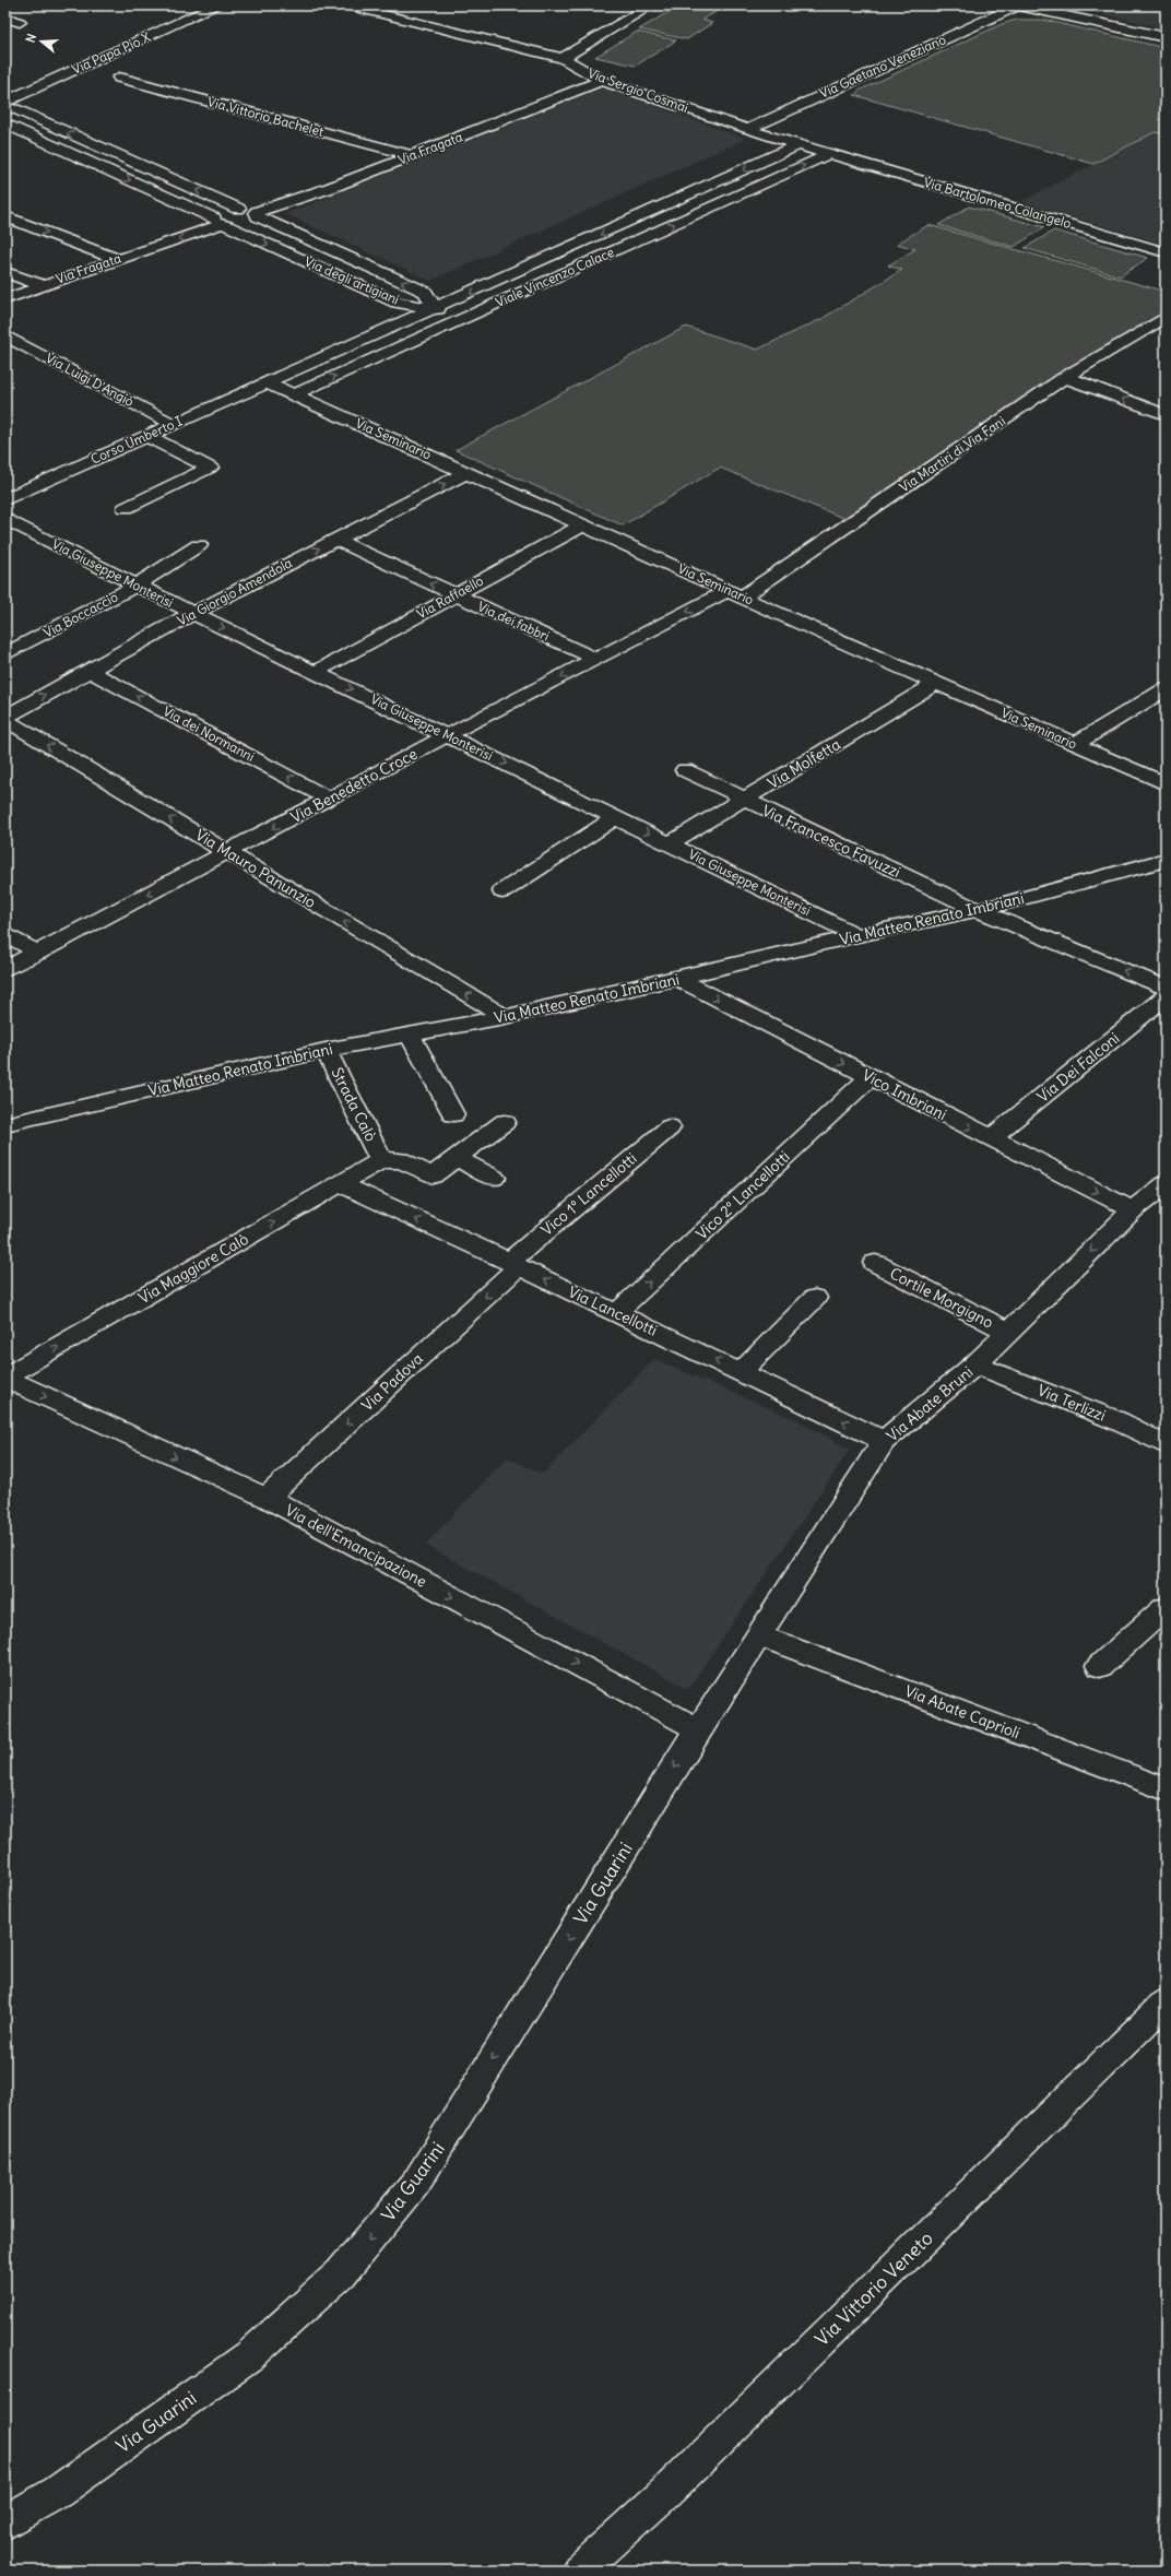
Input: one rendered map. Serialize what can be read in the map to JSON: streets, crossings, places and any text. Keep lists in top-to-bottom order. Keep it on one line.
{"streets":{"street":["Via Papa Pio X","Via Gaetano Veneziano","Via Sergio Cosmai","Via Vittorio Bachelet","Via Fragata","Via Bartolomeo Colangelo","Viale Vincenzo Calace","Via degli artigiani","Via Luigi D'Angiò","Via Seminario","Corso Umberto I","Via Martiri di Via Fani","Via Giuseppe Monterisi","Via Giorgio Amendola","Via Raffaello","Via Boccaccio","Via dei fabbri","Via dei Normanni","Via Molfetta","Via Benedetto Croce","Via Francesco Favuzzi","Via Mauro Panunzio","Via Matteo Renato Imbriani","Via Dei Falconi","Vico Imbriani","Strada Calò","Vico 1º Lancellotti","Vico 2º Lancellotti","Via Maggiore Calò","Cortile Morgigno","Via Lancellotti","Via Padova","Via Terlizzi","Via Abate Bruni","Via dell'Emancipazione","Via Abate Caprioli","Via Guarini","Via Vittorio Veneto"]},"crossings":[["Via Gaetano Veneziano","Via Sergio Cosmai"],["Via Sergio Cosmai","Via Fragata"],["Via Sergio Cosmai","Via Bartolomeo Colangelo"],["Via Sergio Cosmai","Viale Vincenzo Calace"],["Via Vittorio Bachelet","Via Fragata"],["Via Fragata","Via degli artigiani"],["Via Bartolomeo Colangelo","Viale Vincenzo Calace"],["Viale Vincenzo Calace","Via degli artigiani"],["Viale Vincenzo Calace","Via Seminario"],["Viale Vincenzo Calace","Corso Umberto I"],["Via Luigi D'Angiò","Corso Umberto I"],["Via Seminario","Corso Umberto I"],["Via Seminario","Via Martiri di Via Fani"],["Via Seminario","Via Giorgio Amendola"],["Via Seminario","Via Raffaello"],["Via Seminario","Via Molfetta"],["Via Seminario","Via Benedetto Croce"],["Via Martiri di Via Fani","Via Benedetto Croce"],["Via Giuseppe Monterisi","Via Giorgio Amendola"],["Via Giuseppe Monterisi","Via Raffaello"],["Via Giuseppe Monterisi","Via Boccaccio"],["Via Giuseppe Monterisi","Via Molfetta"],["Via Giuseppe Monterisi","Via Benedetto Croce"],["Via Giuseppe Monterisi","Via Matteo Renato Imbriani"],["Via Giorgio Amendola","Via dei fabbri"],["Via Giorgio Amendola","Via dei Normanni"],["Via Raffaello","Via dei fabbri"],["Via dei fabbri","Via Benedetto Croce"],["Via dei Normanni","Via Benedetto Croce"],["Via Molfetta","Via Francesco Favuzzi"],["Via Benedetto Croce","Via Mauro Panunzio"],["Via Francesco Favuzzi","Via Matteo Renato Imbriani"],["Via Mauro Panunzio","Via Matteo Renato Imbriani"],["Via Matteo Renato Imbriani","Vico Imbriani"],["Via Matteo Renato Imbriani","Strada Calò"],["Via Dei Falconi","Vico Imbriani"],["Vico Imbriani","Vico 2º Lancellotti"],["Vico Imbriani","Via Abate Bruni"],["Strada Calò","Via Maggiore Calò"],["Vico 1º Lancellotti","Via Lancellotti"],["Vico 1º Lancellotti","Via Padova"],["Vico 2º Lancellotti","Via Lancellotti"],["Via Maggiore Calò","Via Lancellotti"],["Via Maggiore Calò","Via dell'Emancipazione"],["Cortile Morgigno","Via Abate Bruni"],["Via Lancellotti","Via Padova"],["Via Lancellotti","Via Abate Bruni"],["Via Padova","Via dell'Emancipazione"],["Via Terlizzi","Via Abate Bruni"],["Via Abate Bruni","Via dell'Emancipazione"],["Via Abate Bruni","Via Abate Caprioli"],["Via Abate Bruni","Via Guarini"],["Via dell'Emancipazione","Via Guarini"]],"one_way":["Via Giuseppe Monterisi","Via Giorgio Amendola","Via dei fabbri","Via dei Normanni","Via Benedetto Croce","Via Francesco Favuzzi","Via Mauro Panunzio","Vico Imbriani","Via Maggiore Calò","Via Lancellotti","Via Padova","Via dell'Emancipazione","Via Guarini"],"north":"left"}
